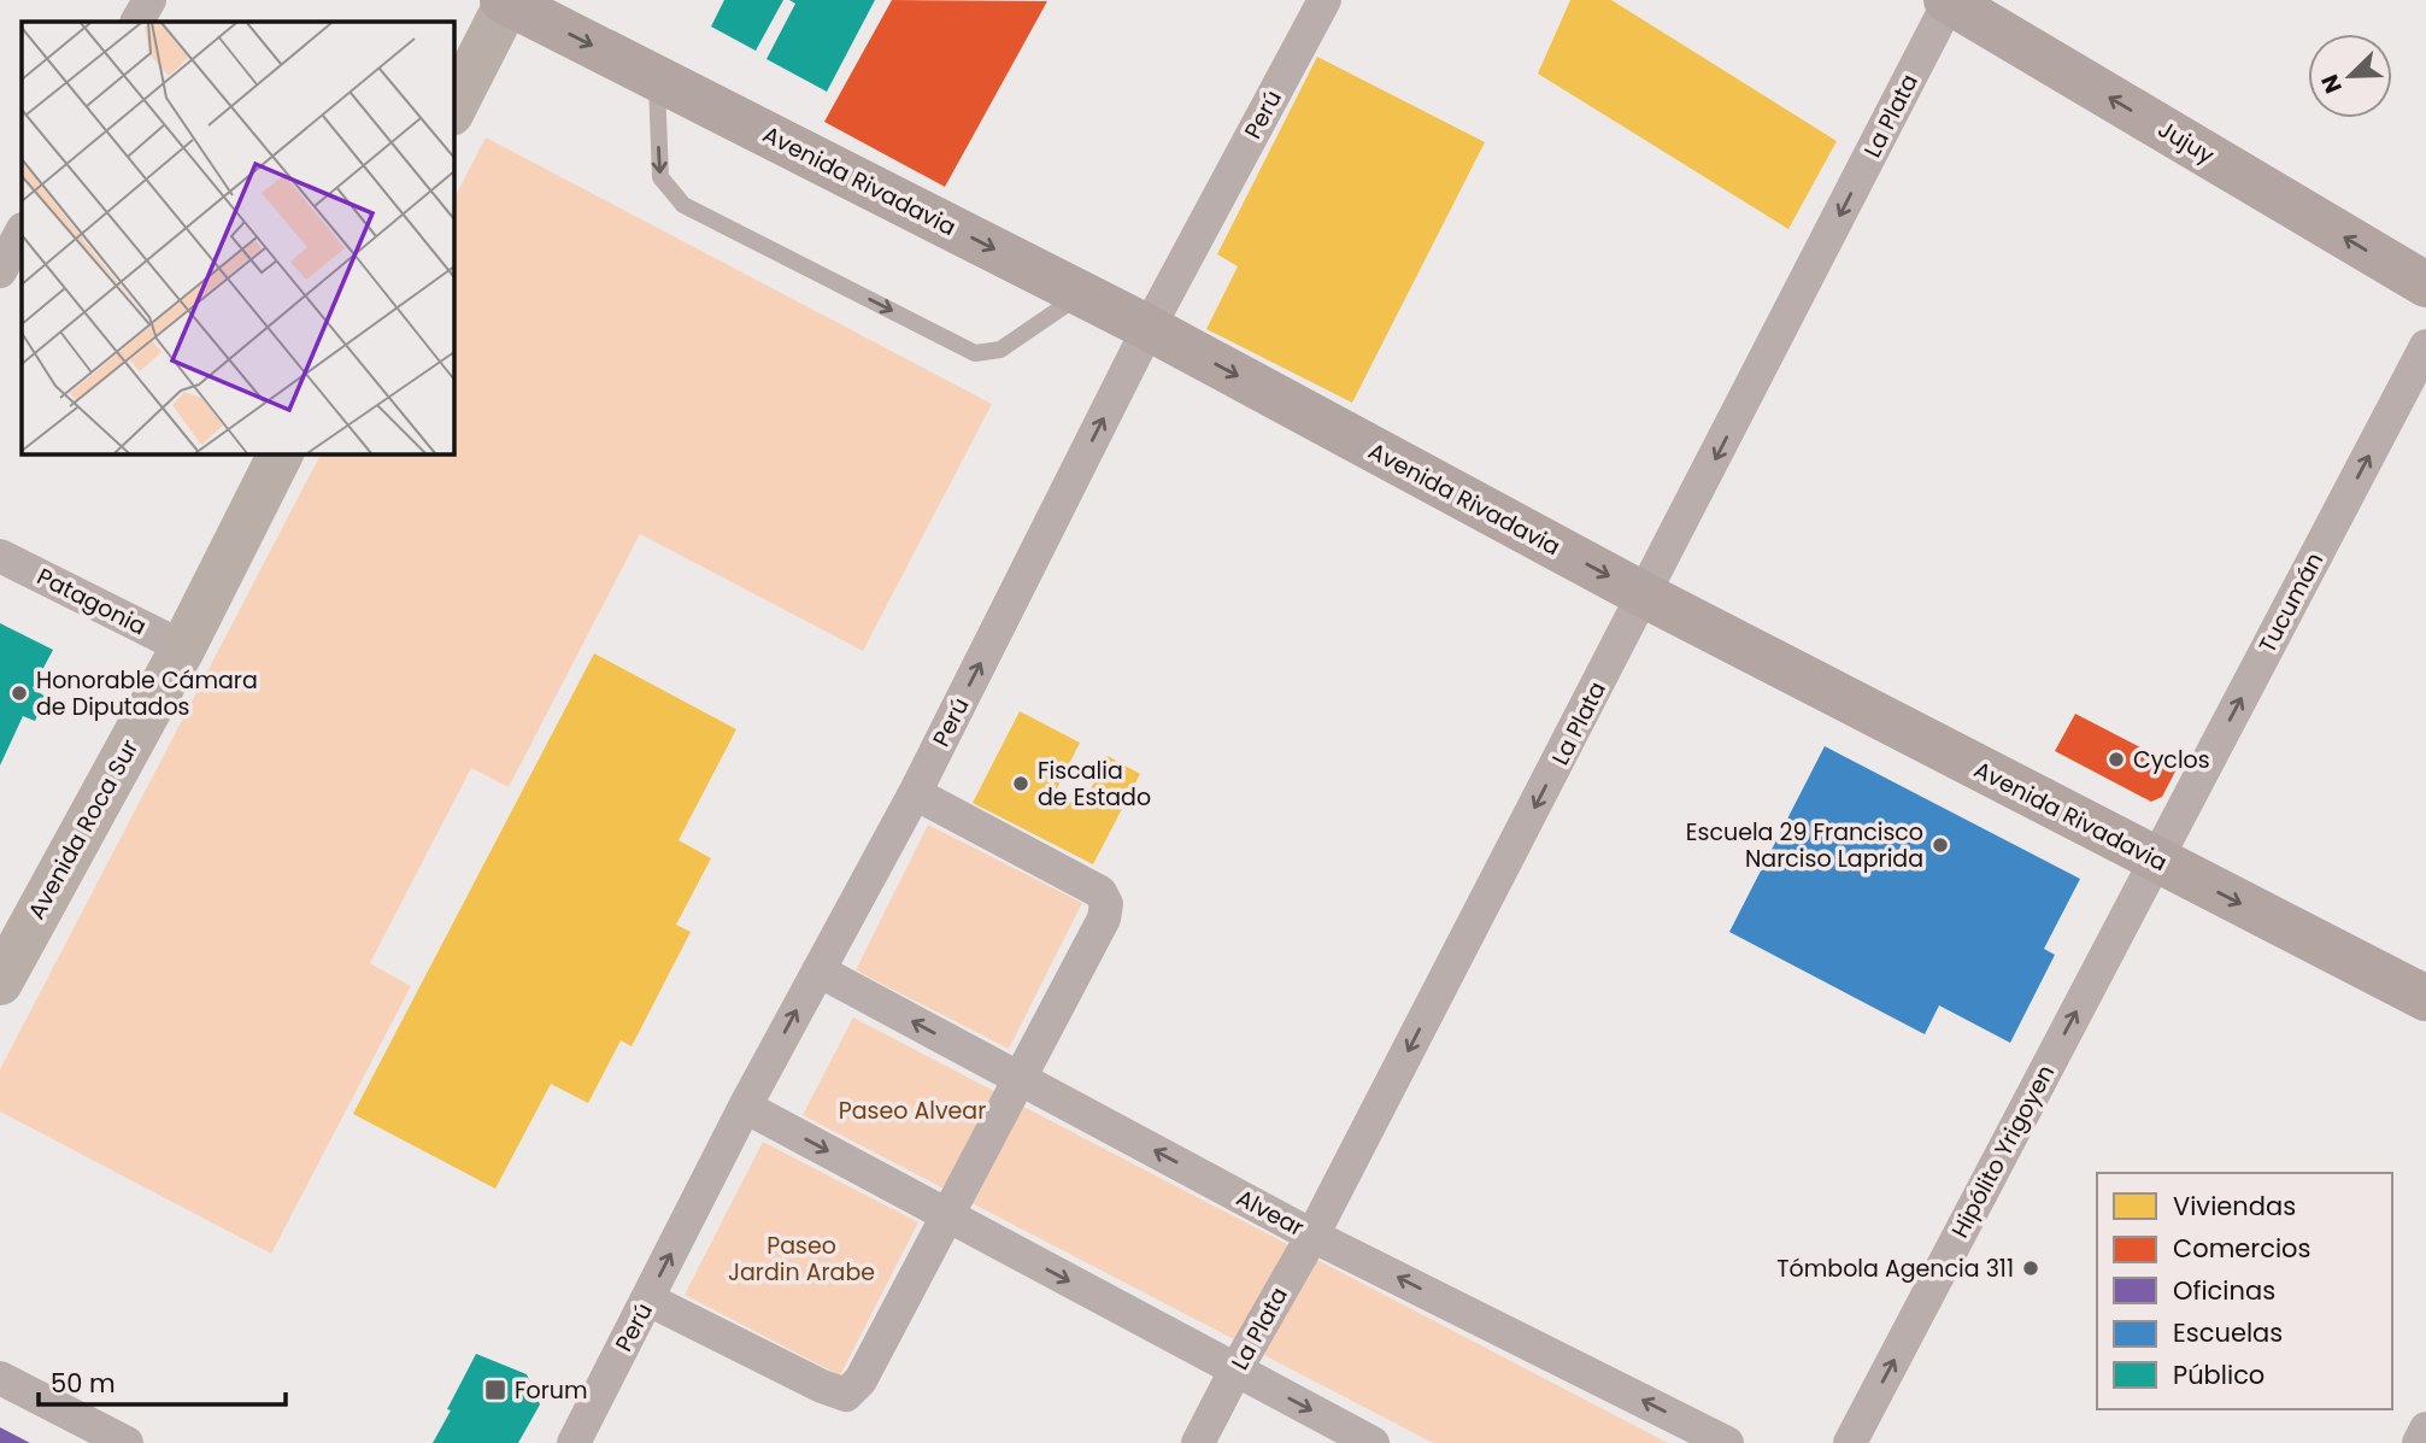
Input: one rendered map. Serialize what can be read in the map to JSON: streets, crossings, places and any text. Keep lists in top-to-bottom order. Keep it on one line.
{"streets":{"main road":["Jujuy","Avenida Rivadavia","Avenida Roca Sur"],"street":["Perú","La Plata","Patagonia","Tucumán","Hipólito Yrigoyen","Alvear"]},"crossings":[["Perú","Avenida Rivadavia"],["Perú","Alvear"],["La Plata","Jujuy"],["La Plata","Avenida Rivadavia"],["La Plata","Alvear"],["Avenida Rivadavia","Tucumán"],["Avenida Rivadavia","Hipólito Yrigoyen"],["Patagonia","Avenida Roca Sur"],["Tucumán","Hipólito Yrigoyen"]],"one_way":["Perú","La Plata","Jujuy","Avenida Rivadavia","Tucumán","Hipólito Yrigoyen"],"parks":["Paseo Alvear","Paseo Jardin Arabe"],"places":{"other":["Honorable Cámara de Diputados","Cyclos","Fiscalia de Estado","Escuela 29 Francisco Narciso Laprida","Tómbola Agencia 311"],"transit":["Forum"]},"legend":["Viviendas","Comercios","Oficinas","Escuelas","Público"],"scale_bar":"50 m","north":"bottom left"}
